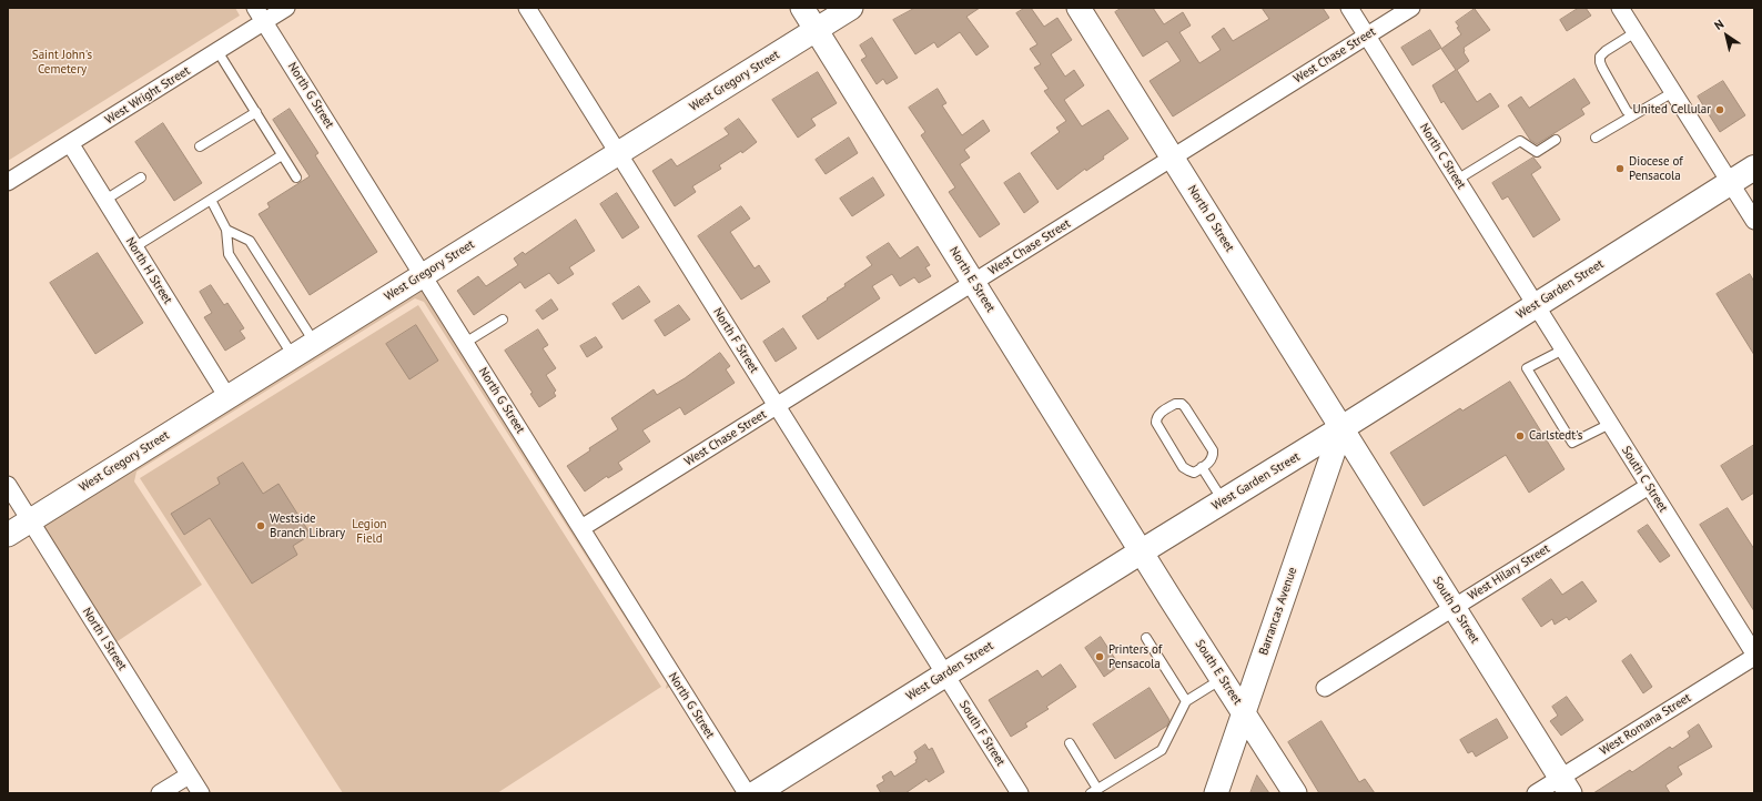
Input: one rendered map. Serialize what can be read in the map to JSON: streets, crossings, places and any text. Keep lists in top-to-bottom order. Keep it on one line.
{"streets":{"main road":["West Garden Street"],"street":["West Chase Street","West Gregory Street","West Wright Street","North G Street","North C Street","North D Street","North H Street","North E Street","North F Street","South C Street","West Hilary Street","South D Street","Barrancas Avenue","North I Street","South E Street","West Romana Street","South F Street"]},"crossings":[["West Chase Street","North G Street"],["West Chase Street","North C Street"],["West Chase Street","North D Street"],["West Chase Street","North E Street"],["West Chase Street","North F Street"],["West Gregory Street","North G Street"],["West Gregory Street","North H Street"],["West Gregory Street","North E Street"],["West Gregory Street","North F Street"],["West Gregory Street","North I Street"],["West Wright Street","North G Street"],["West Wright Street","North H Street"],["North C Street","West Garden Street"],["North C Street","South C Street"],["North D Street","West Garden Street"],["North D Street","South D Street"],["North D Street","Barrancas Avenue"],["North E Street","West Garden Street"],["North E Street","South E Street"],["West Garden Street","North F Street"],["West Garden Street","South C Street"],["West Garden Street","South D Street"],["West Garden Street","Barrancas Avenue"],["West Garden Street","South E Street"],["West Garden Street","South F Street"],["North F Street","South F Street"],["South C Street","West Hilary Street"],["South C Street","West Romana Street"],["West Hilary Street","South D Street"],["South D Street","Barrancas Avenue"],["South D Street","West Romana Street"],["Barrancas Avenue","South E Street"]],"parks":["Saint John's Cemetery","Legion Field"],"places":["United Cellular","Diocese of Pensacola","Carlstedt's","Westside Branch Library","Printers of Pensacola"],"north":"top left"}
